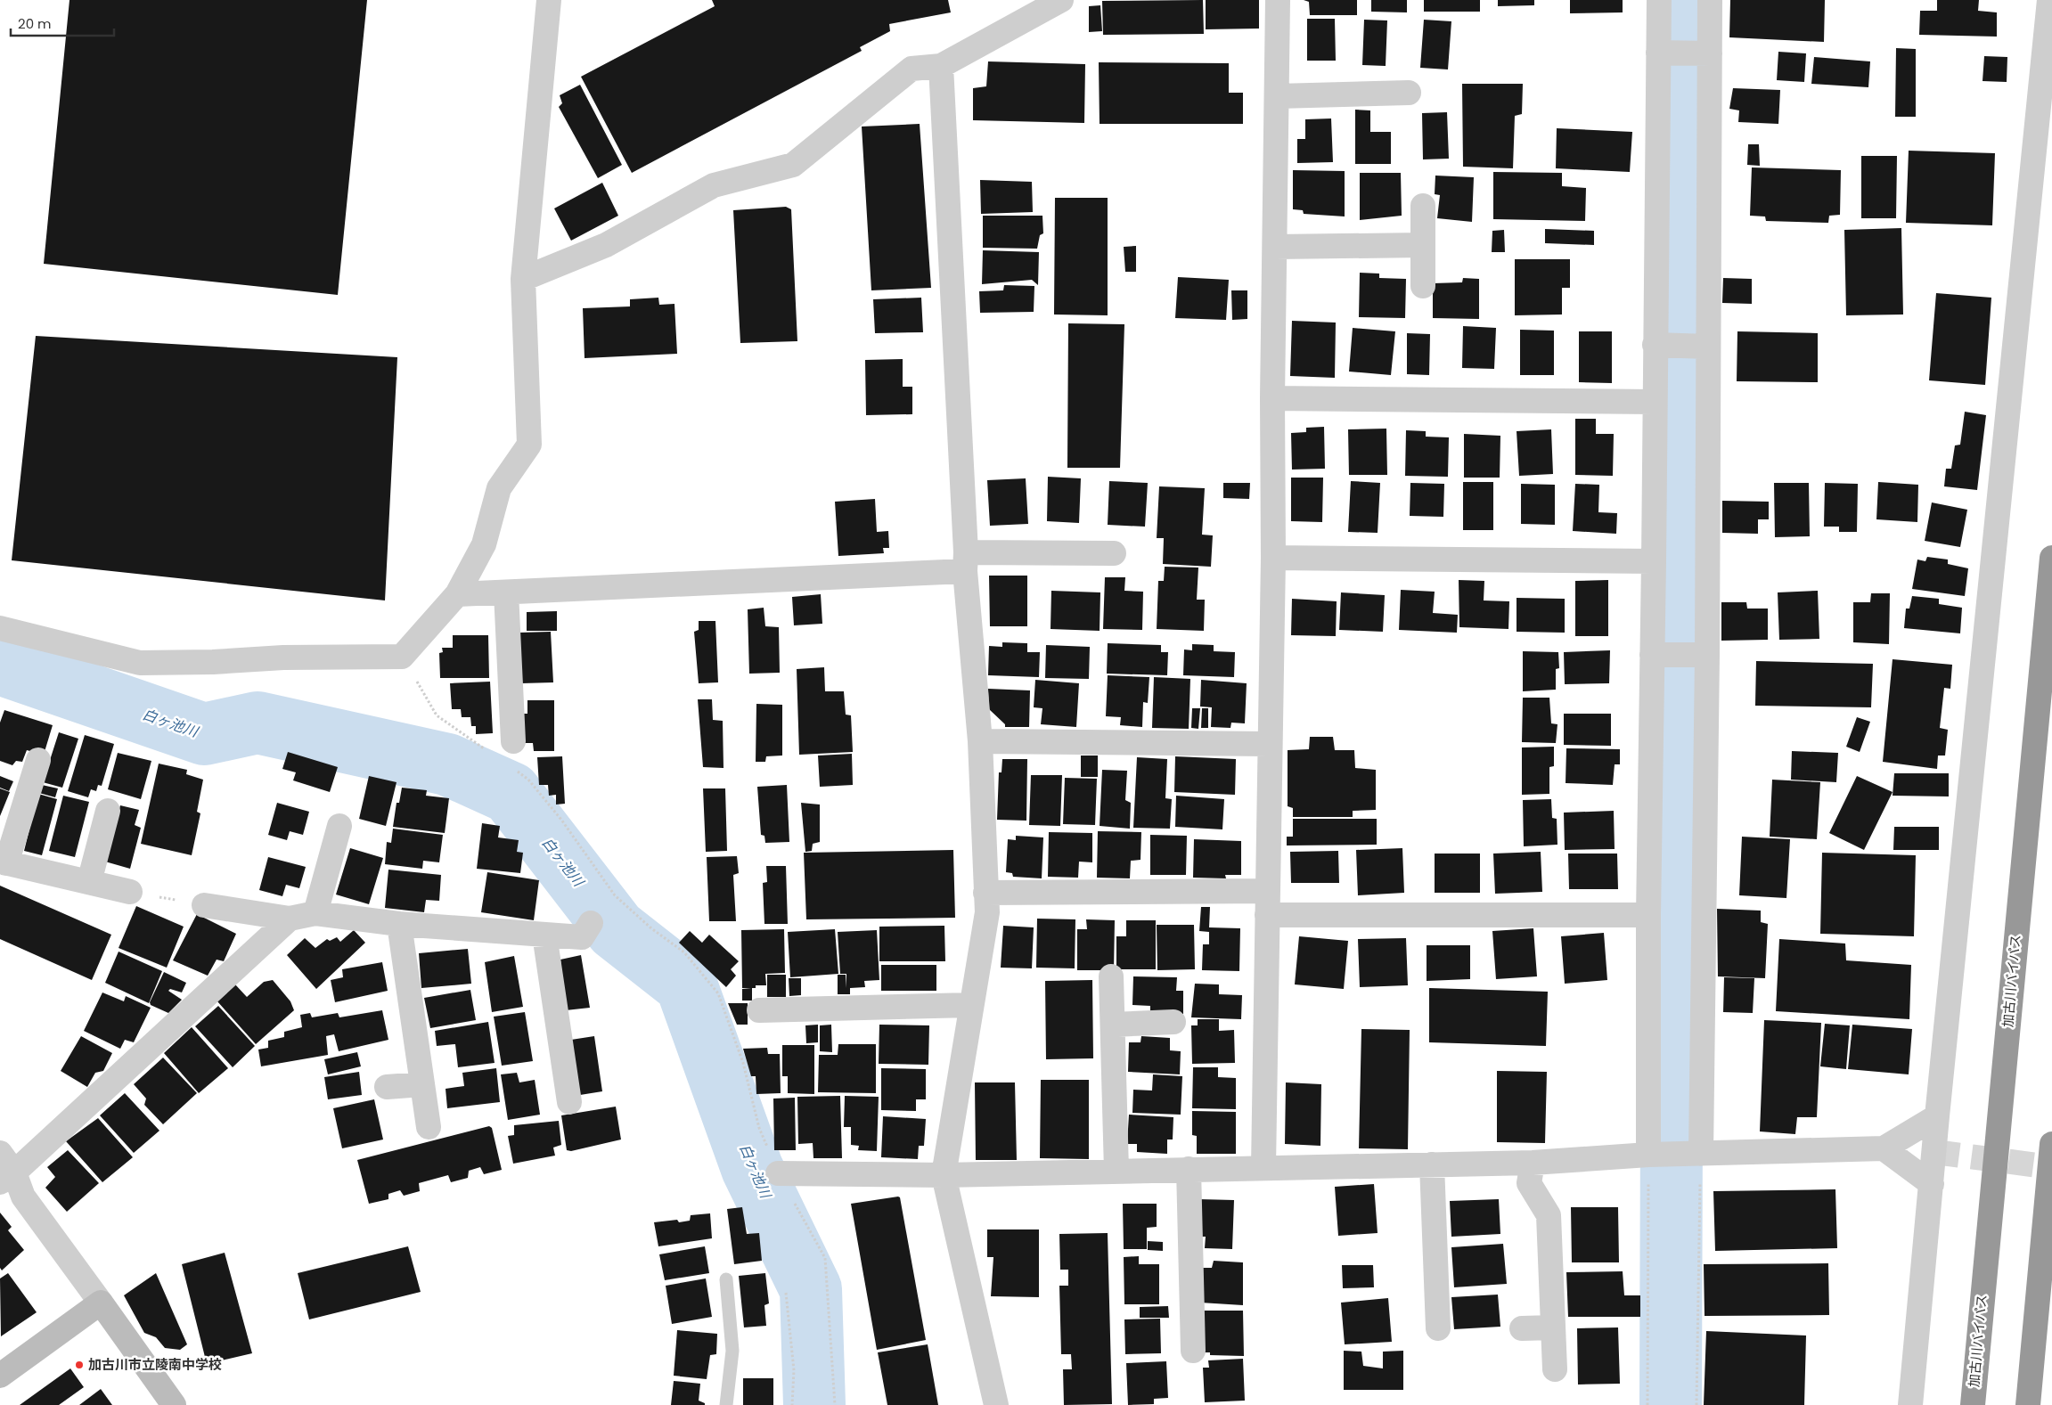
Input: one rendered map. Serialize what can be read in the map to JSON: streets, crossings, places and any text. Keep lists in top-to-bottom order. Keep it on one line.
{"streets":{"highway":["加古川バイパス"]},"water":["白ヶ池川"],"places":["加古川市立陵南中学校"],"scale_bar":"20 m"}
